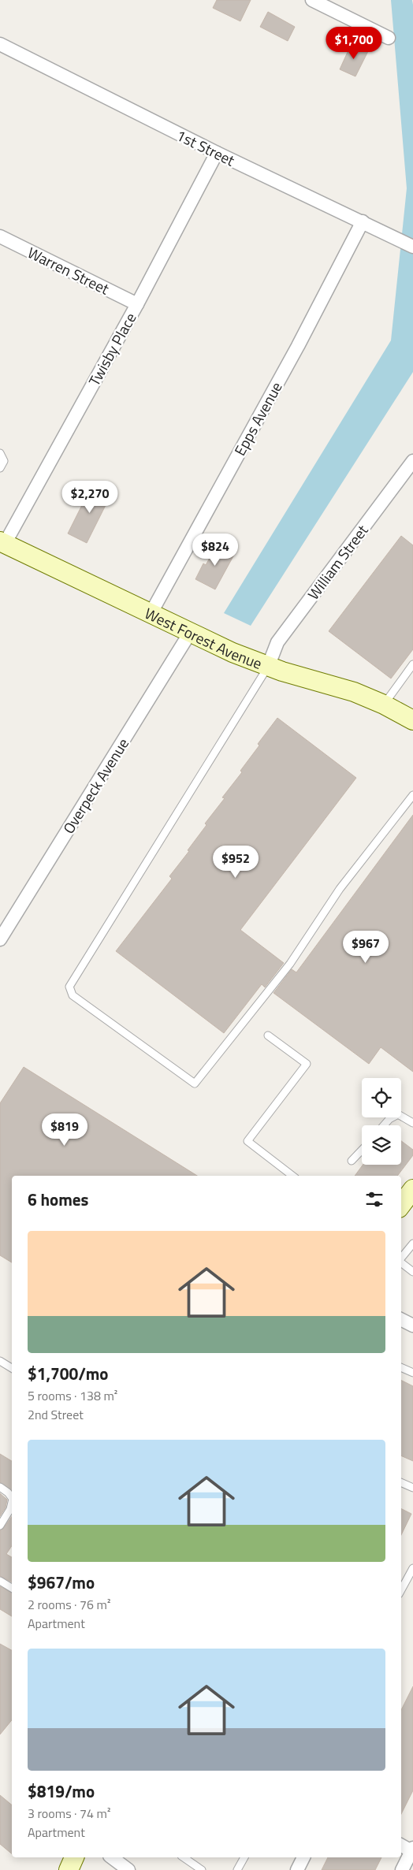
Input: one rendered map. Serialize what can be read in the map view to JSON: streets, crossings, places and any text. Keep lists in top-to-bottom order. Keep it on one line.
{"streets":{"street":["1st Street","Warren Street","Twisby Place","Epps Avenue","William Street","West Forest Avenue","Overpeck Avenue"]},"crossings":[["1st Street","Twisby Place"],["1st Street","Epps Avenue"],["Warren Street","Twisby Place"],["Twisby Place","West Forest Avenue"],["Epps Avenue","West Forest Avenue"],["William Street","West Forest Avenue"],["West Forest Avenue","Overpeck Avenue"]],"page":{"price":["$1,700","$2,270","$824","$952","$967","$819"],"heading":"6 homes","list":[{"name":"$1,700/mo","note":"5 rooms · 138 m² · 2nd Street"},{"name":"$967/mo","note":"2 rooms · 76 m² · Apartment"},{"name":"$819/mo","note":"3 rooms · 74 m² · Apartment"}]}}
